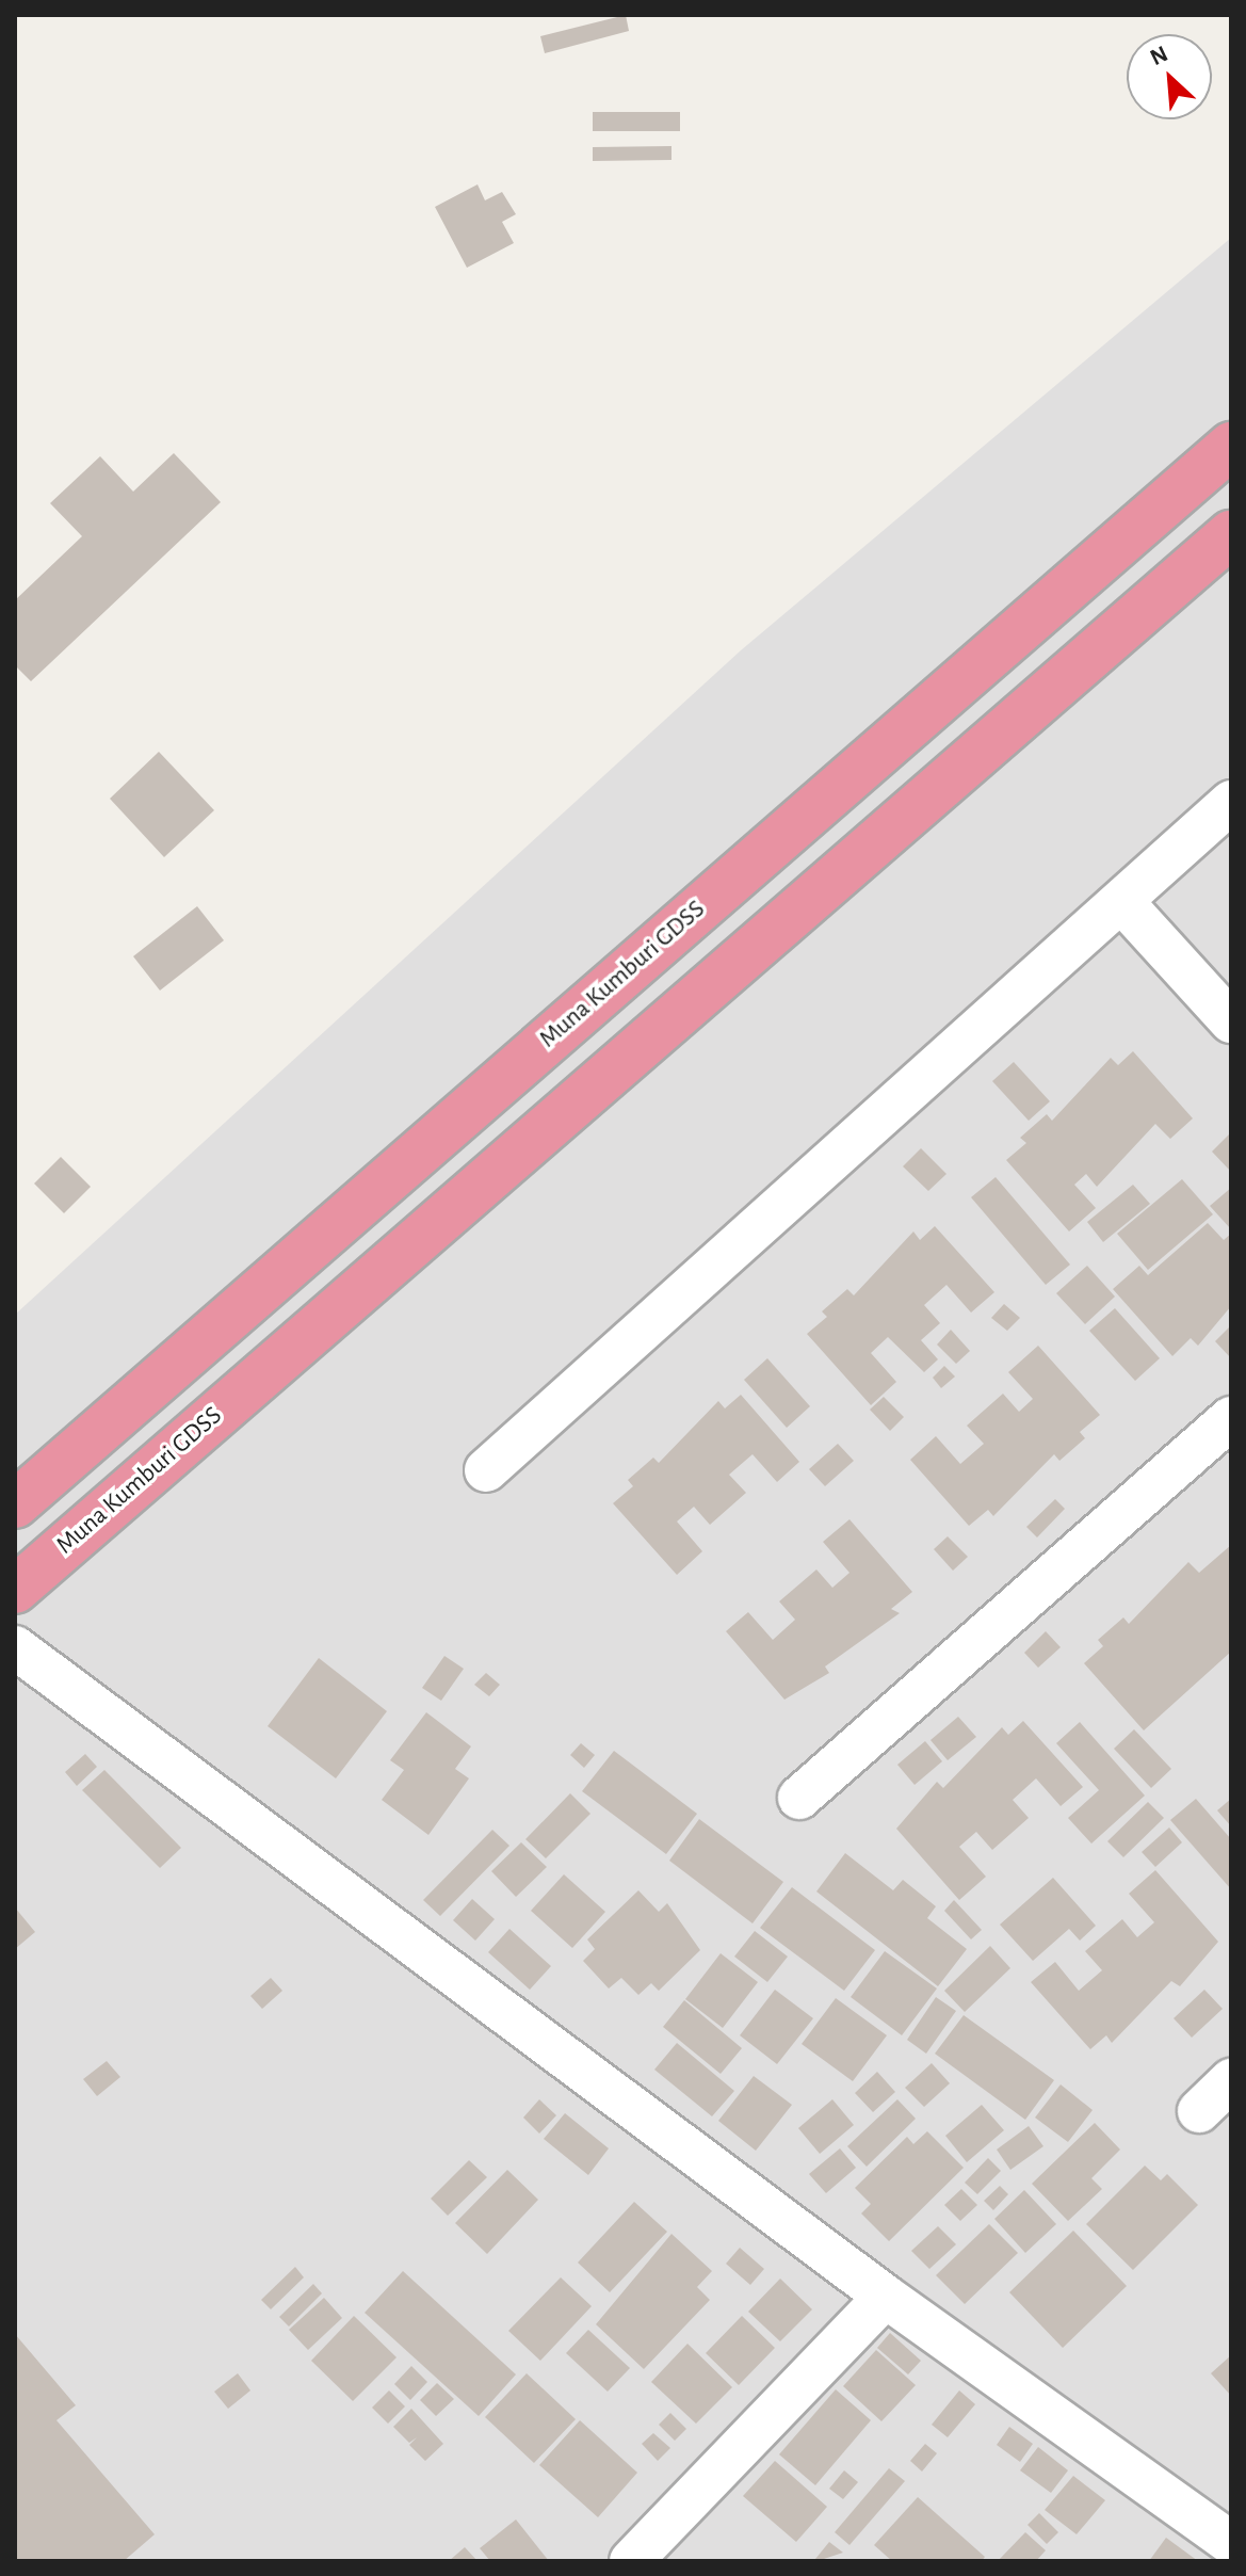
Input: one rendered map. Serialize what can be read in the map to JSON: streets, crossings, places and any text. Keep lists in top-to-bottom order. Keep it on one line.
{"streets":{"highway":["Muna Kumburi GDSS"]},"north":"top left"}
